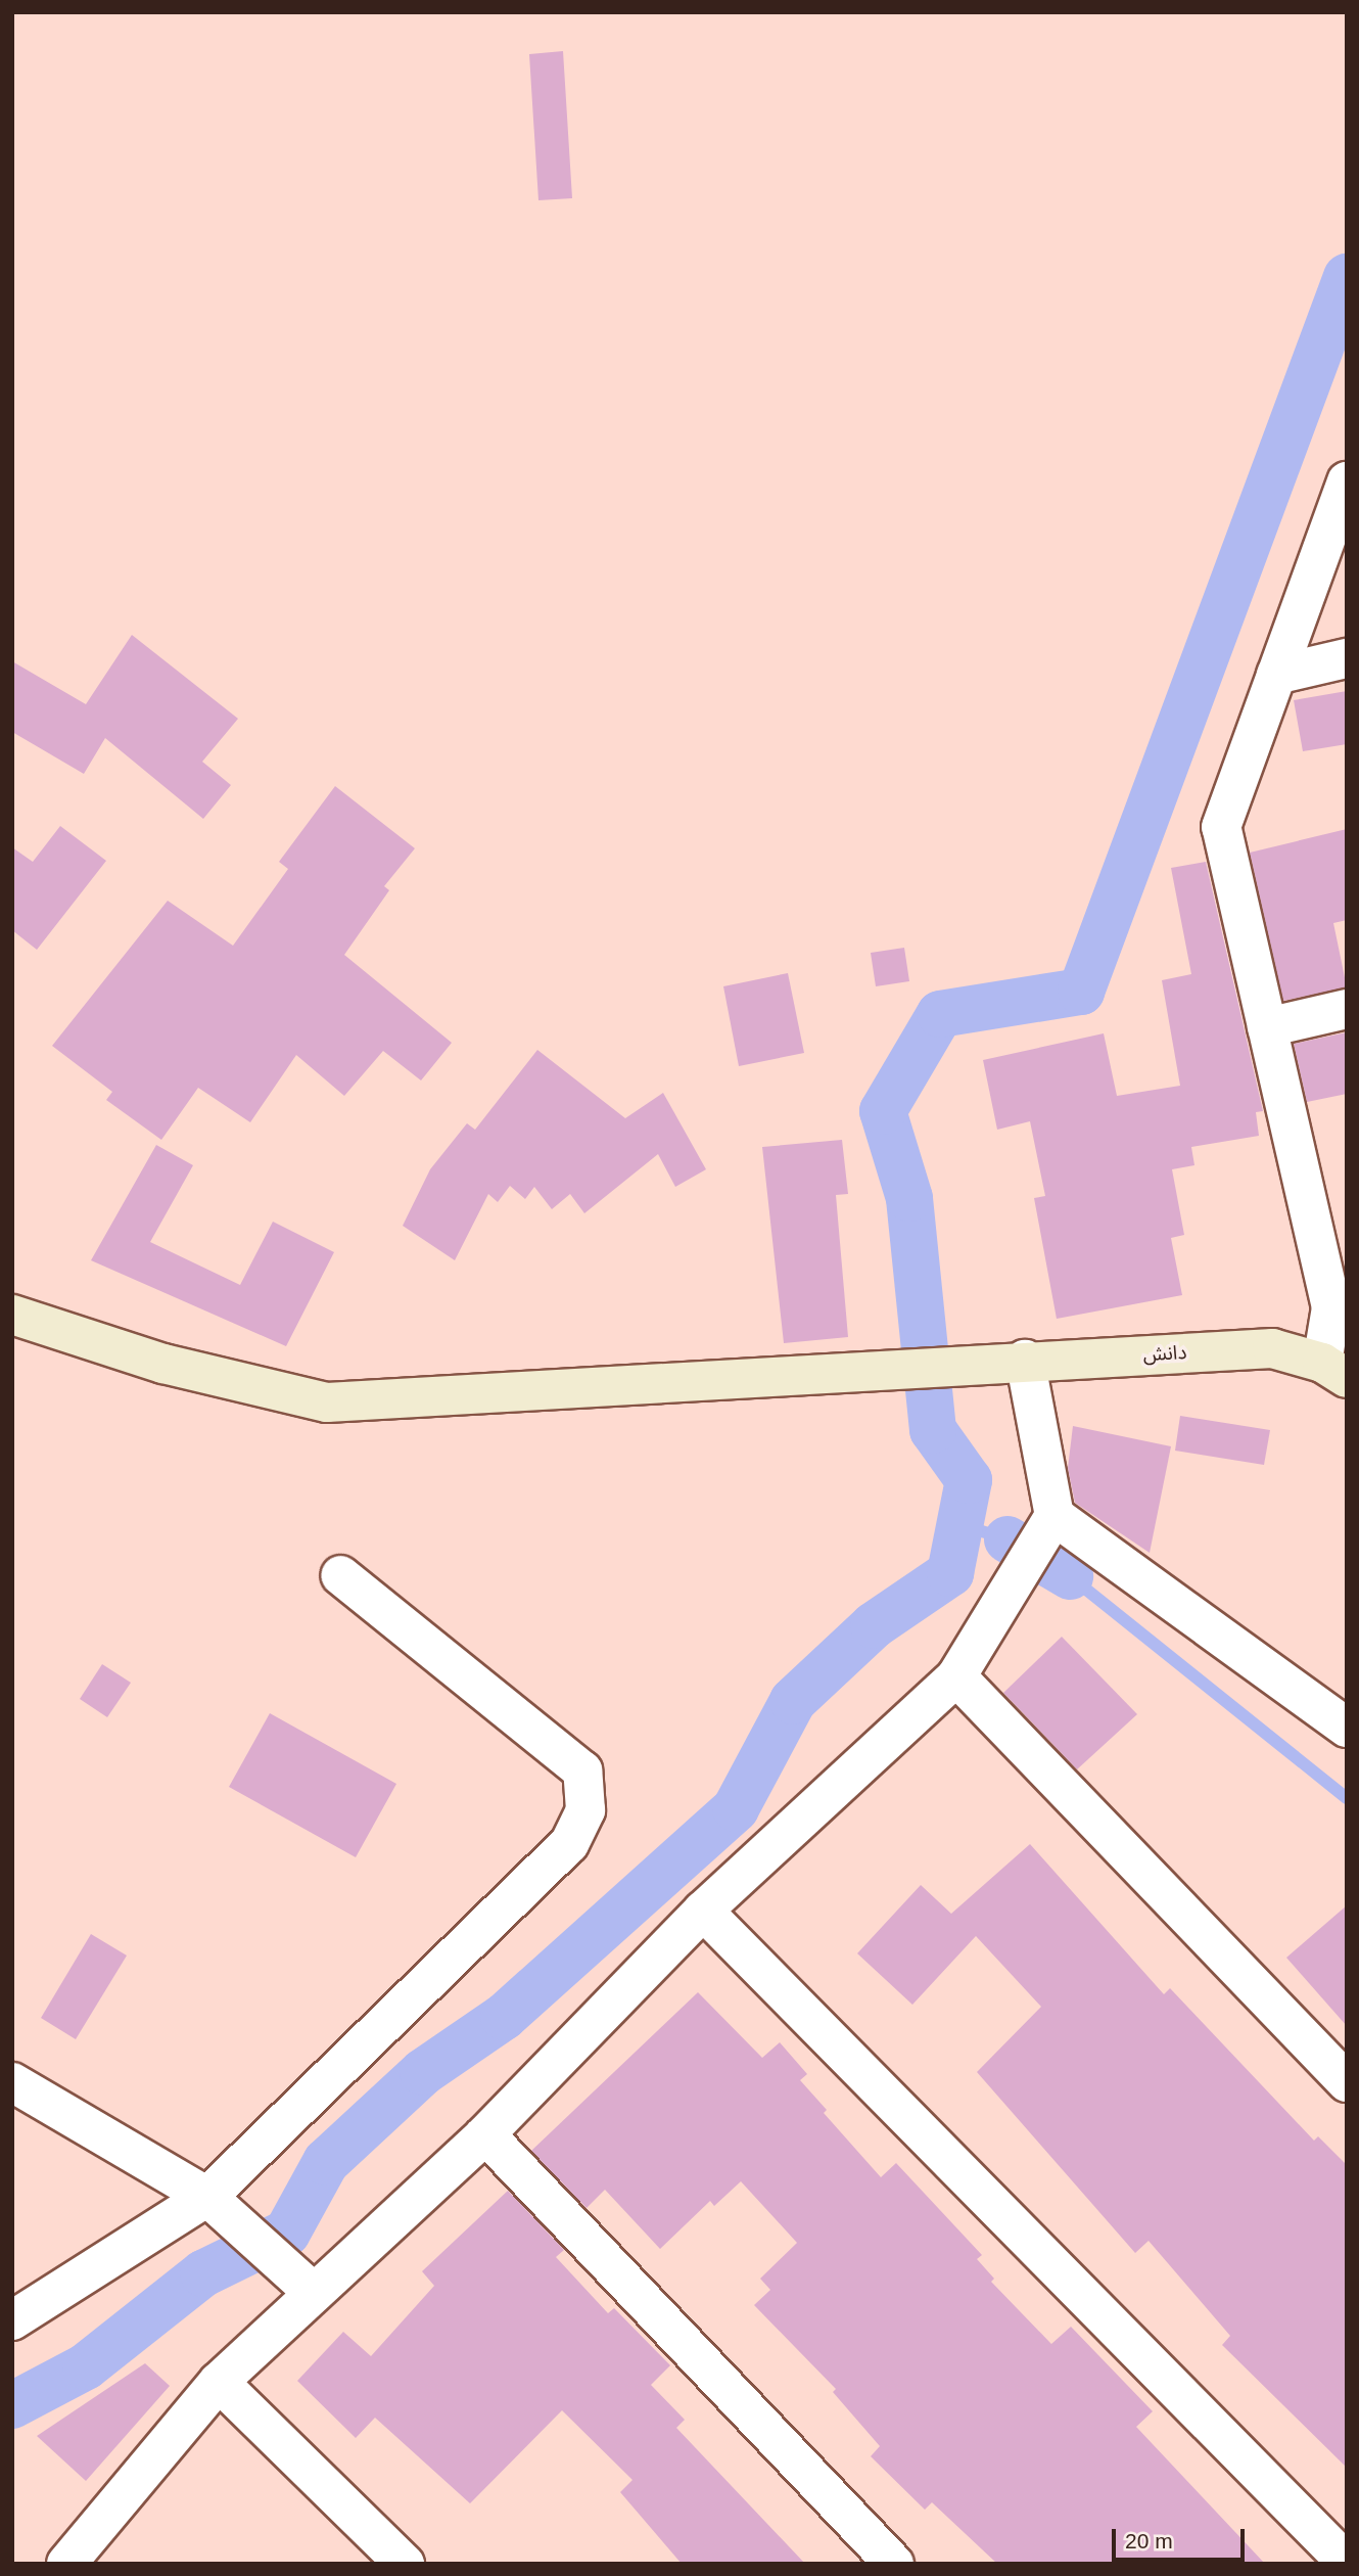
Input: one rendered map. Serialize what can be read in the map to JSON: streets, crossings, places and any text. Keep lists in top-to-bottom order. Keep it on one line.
{"streets":{"main road":["دانش"]},"scale_bar":"20 m"}
